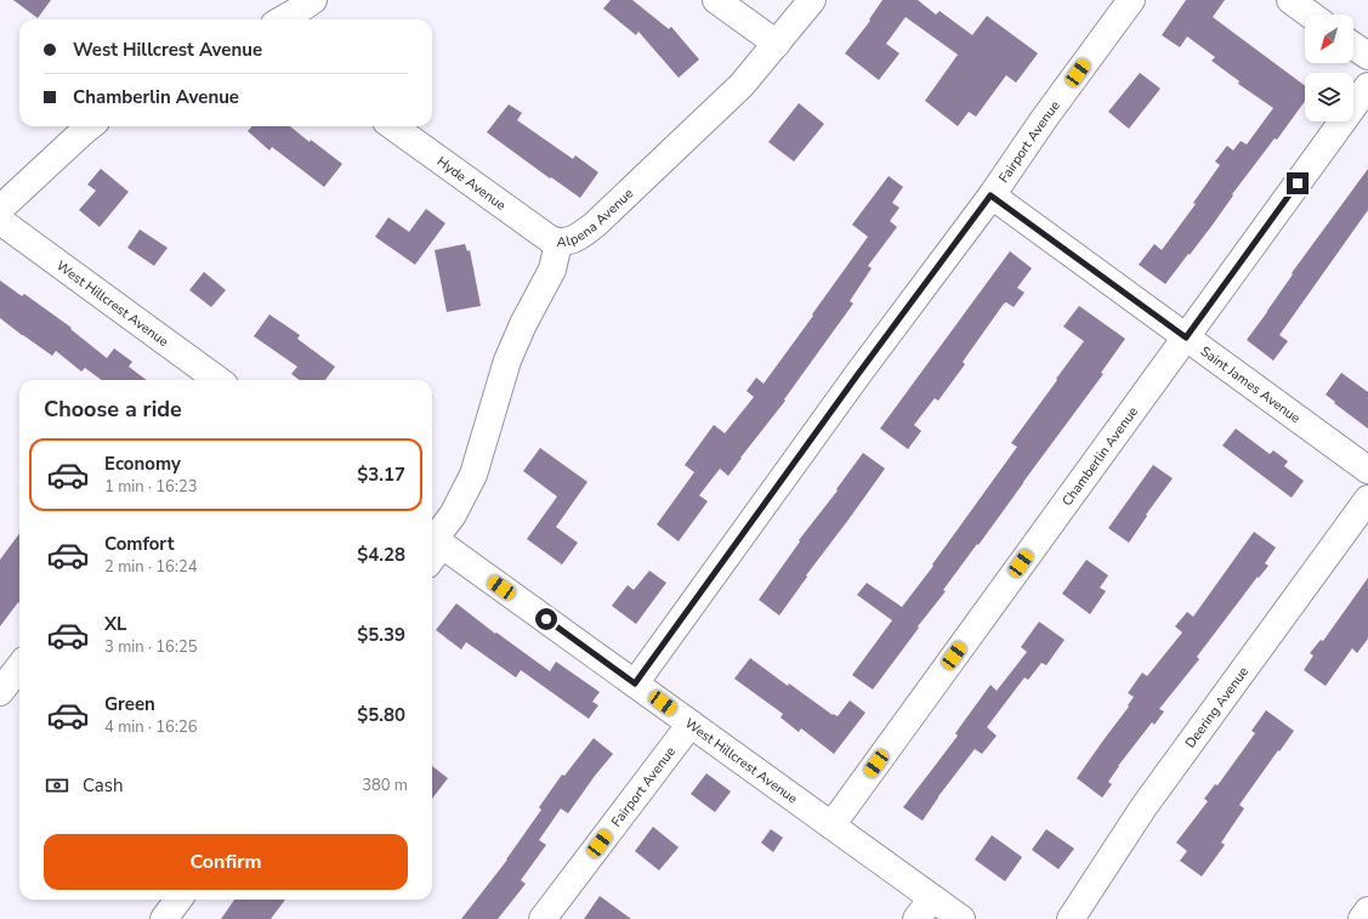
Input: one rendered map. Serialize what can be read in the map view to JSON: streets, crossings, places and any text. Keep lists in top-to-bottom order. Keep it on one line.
{"streets":{"street":["Fairport Avenue","Hyde Avenue","Alpena Avenue","West Hillcrest Avenue","Saint James Avenue","Chamberlin Avenue","Deering Avenue"]},"crossings":[["Fairport Avenue","West Hillcrest Avenue"],["Fairport Avenue","Saint James Avenue"],["Hyde Avenue","Alpena Avenue"],["Alpena Avenue","West Hillcrest Avenue"],["West Hillcrest Avenue","Chamberlin Avenue"],["Saint James Avenue","Chamberlin Avenue"]],"north":"bottom left","page":{"banner":["West Hillcrest Avenue","Chamberlin Avenue"],"heading":"Choose a ride","list":[{"name":"Economy","note":"1 min · 16:23","value":"$3.17"},{"name":"Comfort","note":"2 min · 16:24","value":"$4.28"},{"name":"XL","note":"3 min · 16:25","value":"$5.39"},{"name":"Green","note":"4 min · 16:26","value":"$5.80"}],"pay":["Cash","380 m"],"buttons":"Confirm"}}
